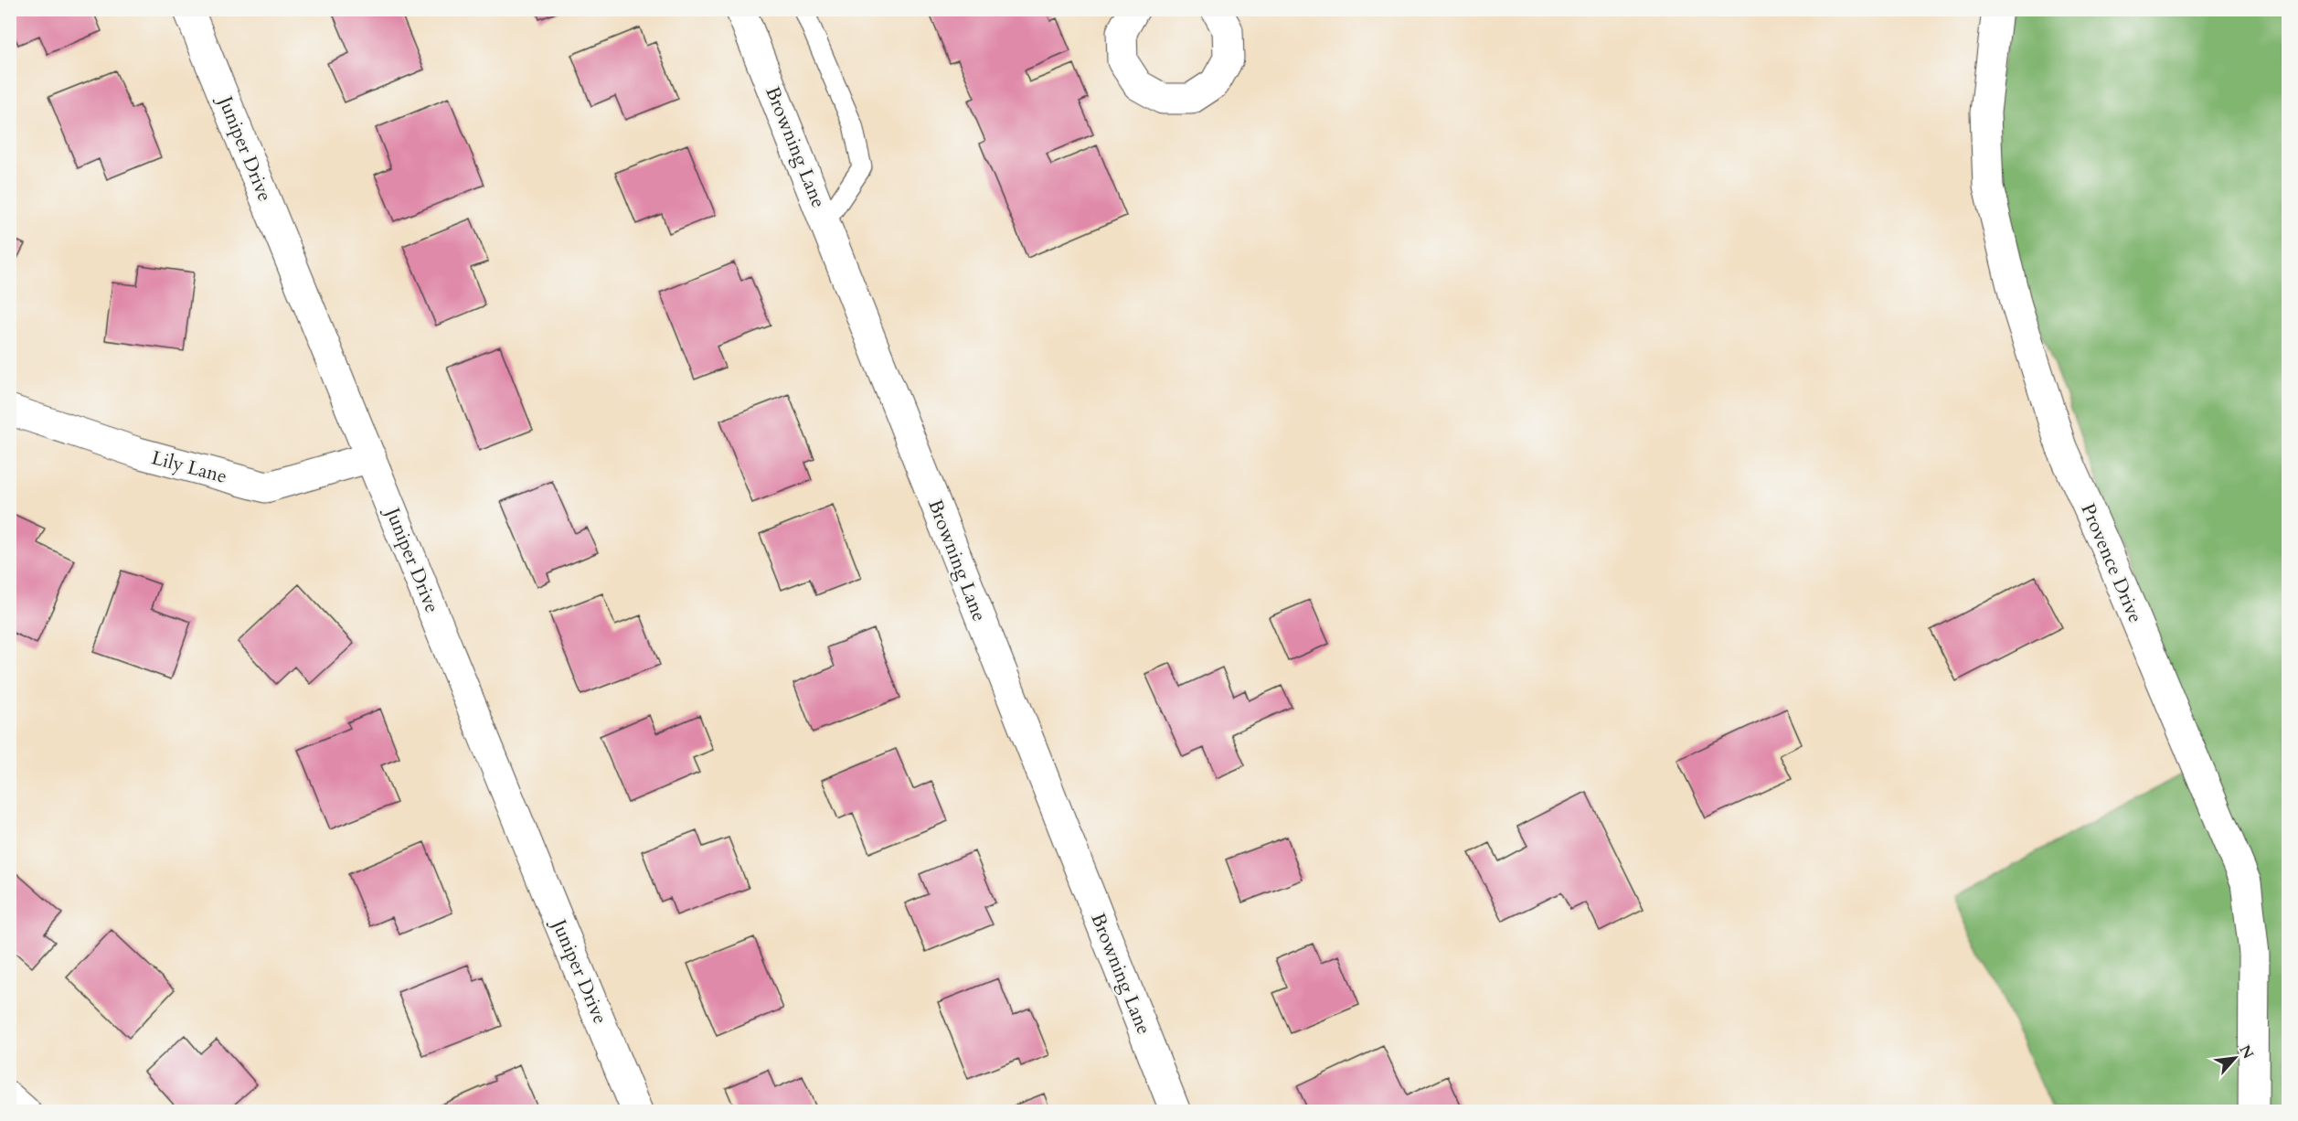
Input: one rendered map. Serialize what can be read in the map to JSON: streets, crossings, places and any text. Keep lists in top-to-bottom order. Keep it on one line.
{"streets":{"street":["Browning Lane","Juniper Drive","Lily Lane","Provence Drive"]},"crossings":[["Juniper Drive","Lily Lane"]],"north":"top right"}
